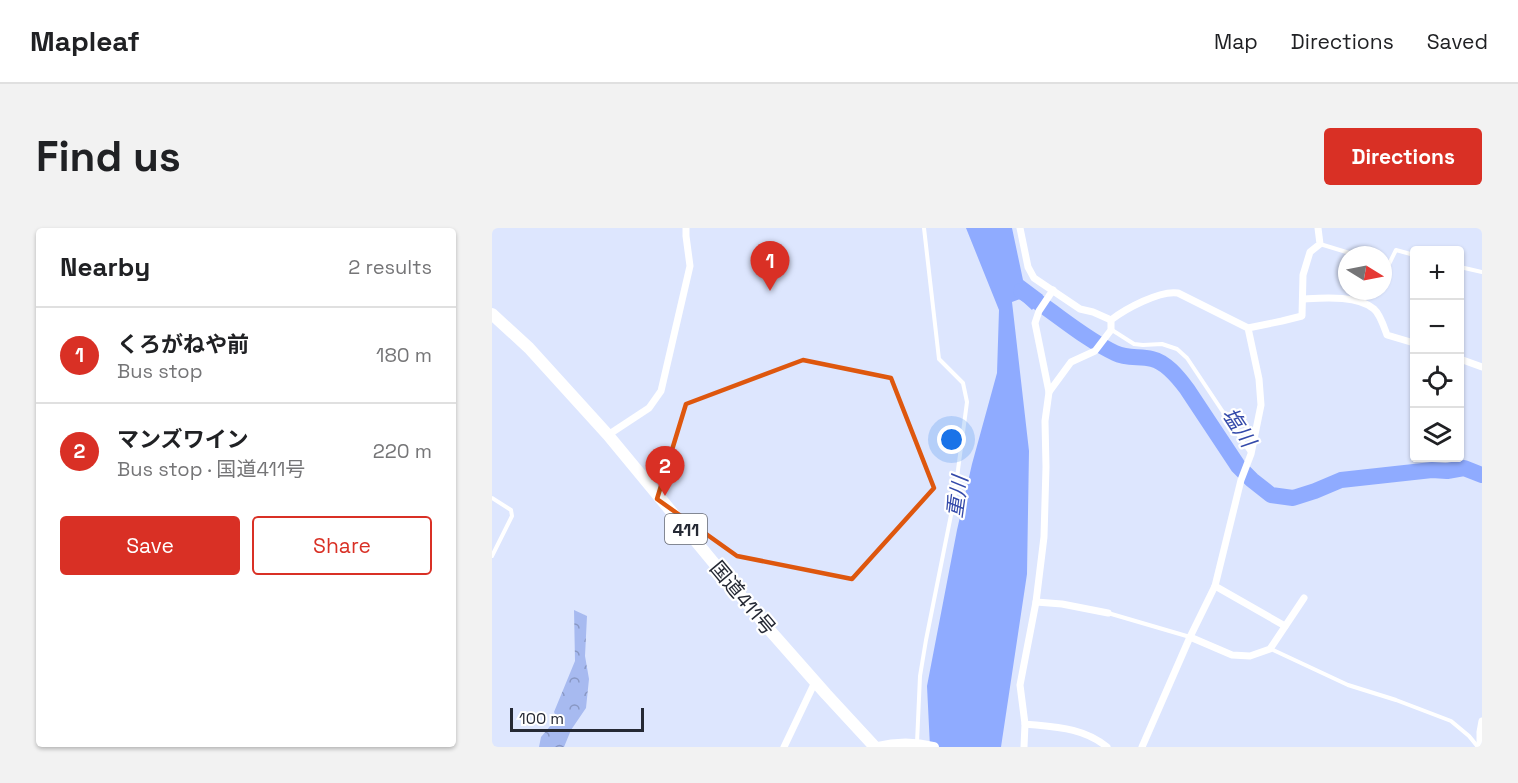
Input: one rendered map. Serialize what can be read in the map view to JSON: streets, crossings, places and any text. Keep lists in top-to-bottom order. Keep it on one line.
{"streets":{"highway":["411","国道411号"]},"water":["塩川","重川"],"scale_bar":"100 m","north":"right","page":{"header":"Mapleaf","nav":["Map","Directions","Saved"],"buttons":["Directions",["Save","Share"]],"title":"Find us","heading":["Nearby","2 results"],"pins":["1","2"],"map_buttons":["+","−"],"list":[{"mark":"1","name":"くろがねや前","note":"Bus stop","value":"180 m"},{"mark":"2","name":"マンズワイン","note":"Bus stop · 国道411号","value":"220 m"}],"scale":"100 m"}}
